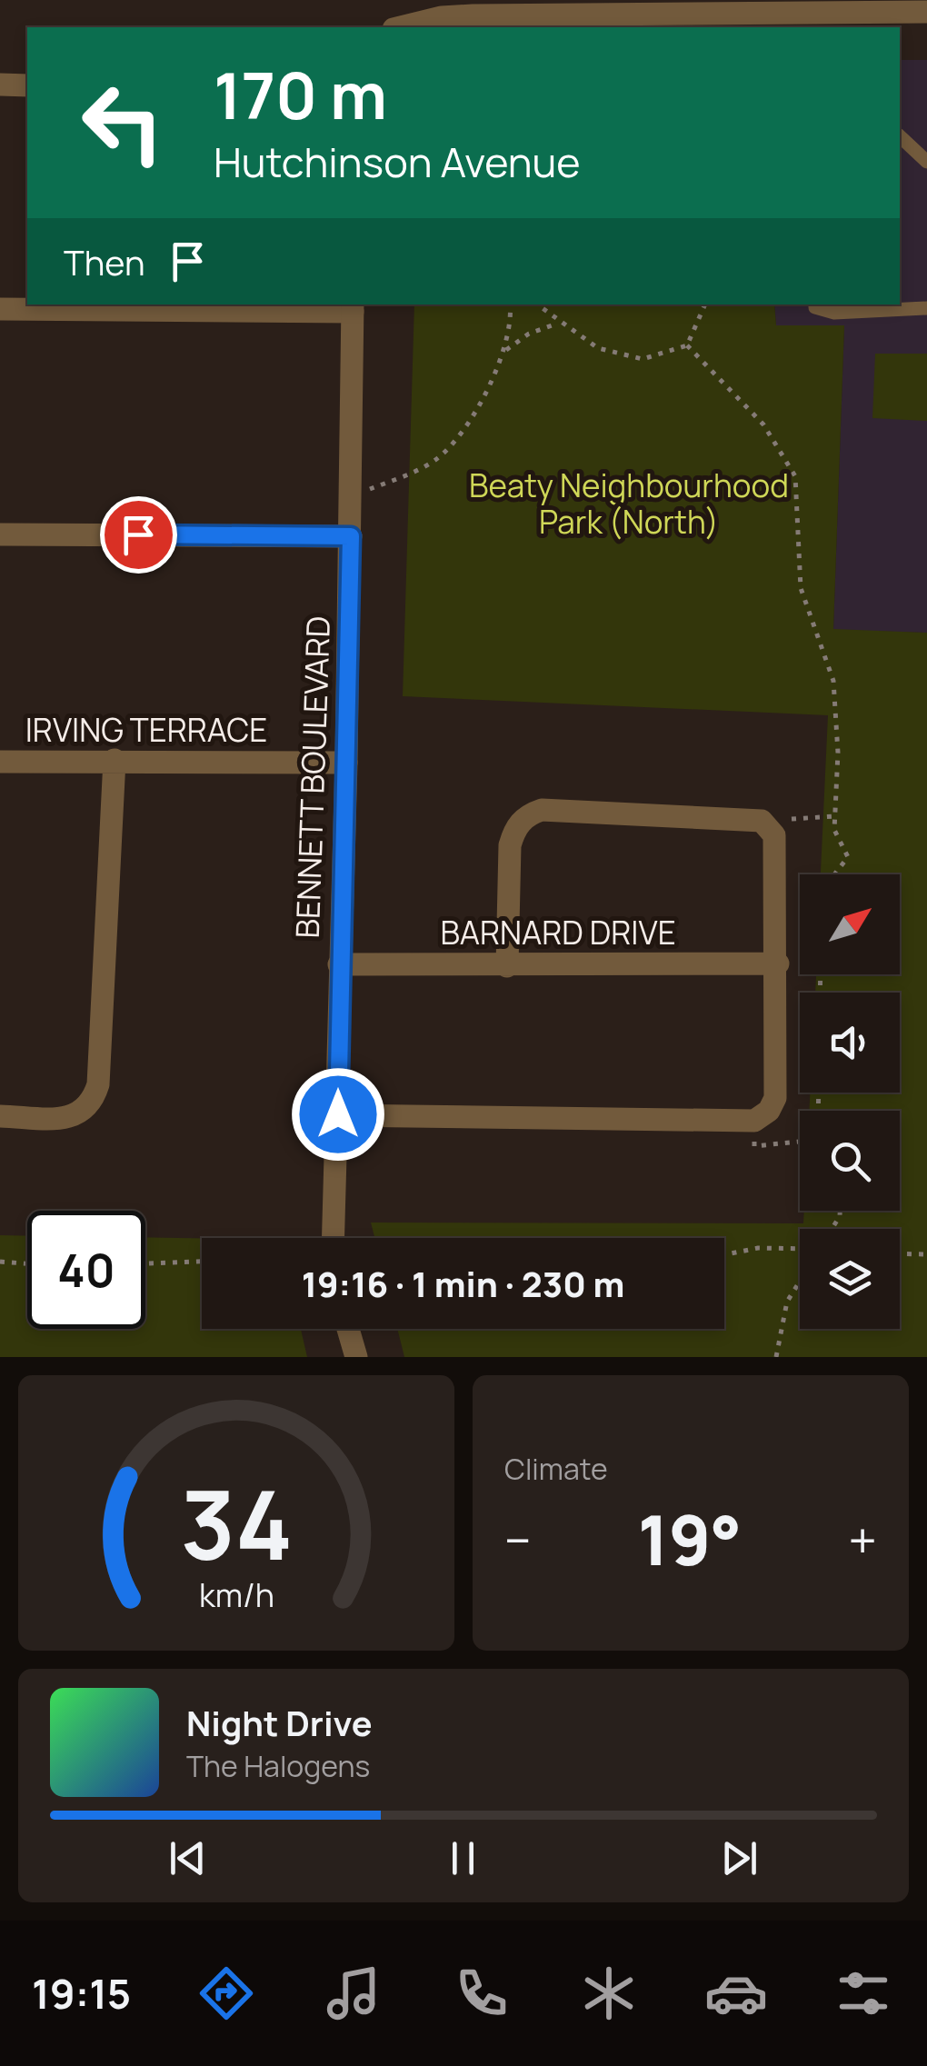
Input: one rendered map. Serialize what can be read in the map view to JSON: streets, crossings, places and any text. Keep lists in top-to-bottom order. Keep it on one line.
{"streets":{"street":["IRVING TERRACE","BENNETT BOULEVARD","BARNARD DRIVE"]},"crossings":[["IRVING TERRACE","BENNETT BOULEVARD"],["BENNETT BOULEVARD","BARNARD DRIVE"]],"parks":["Beaty Neighbourhood Park (North)"],"north":"top right","page":{"turn":["170 m","Hutchinson Avenue"],"then":"Then","limit":"40","trip":"19:16 · 1 min · 230 m","tile":"Climate","heat":["−","19°","+"],"song":["Night Drive","The Halogens"],"tabs":"19:15","gauge":["34","km/h"]}}
